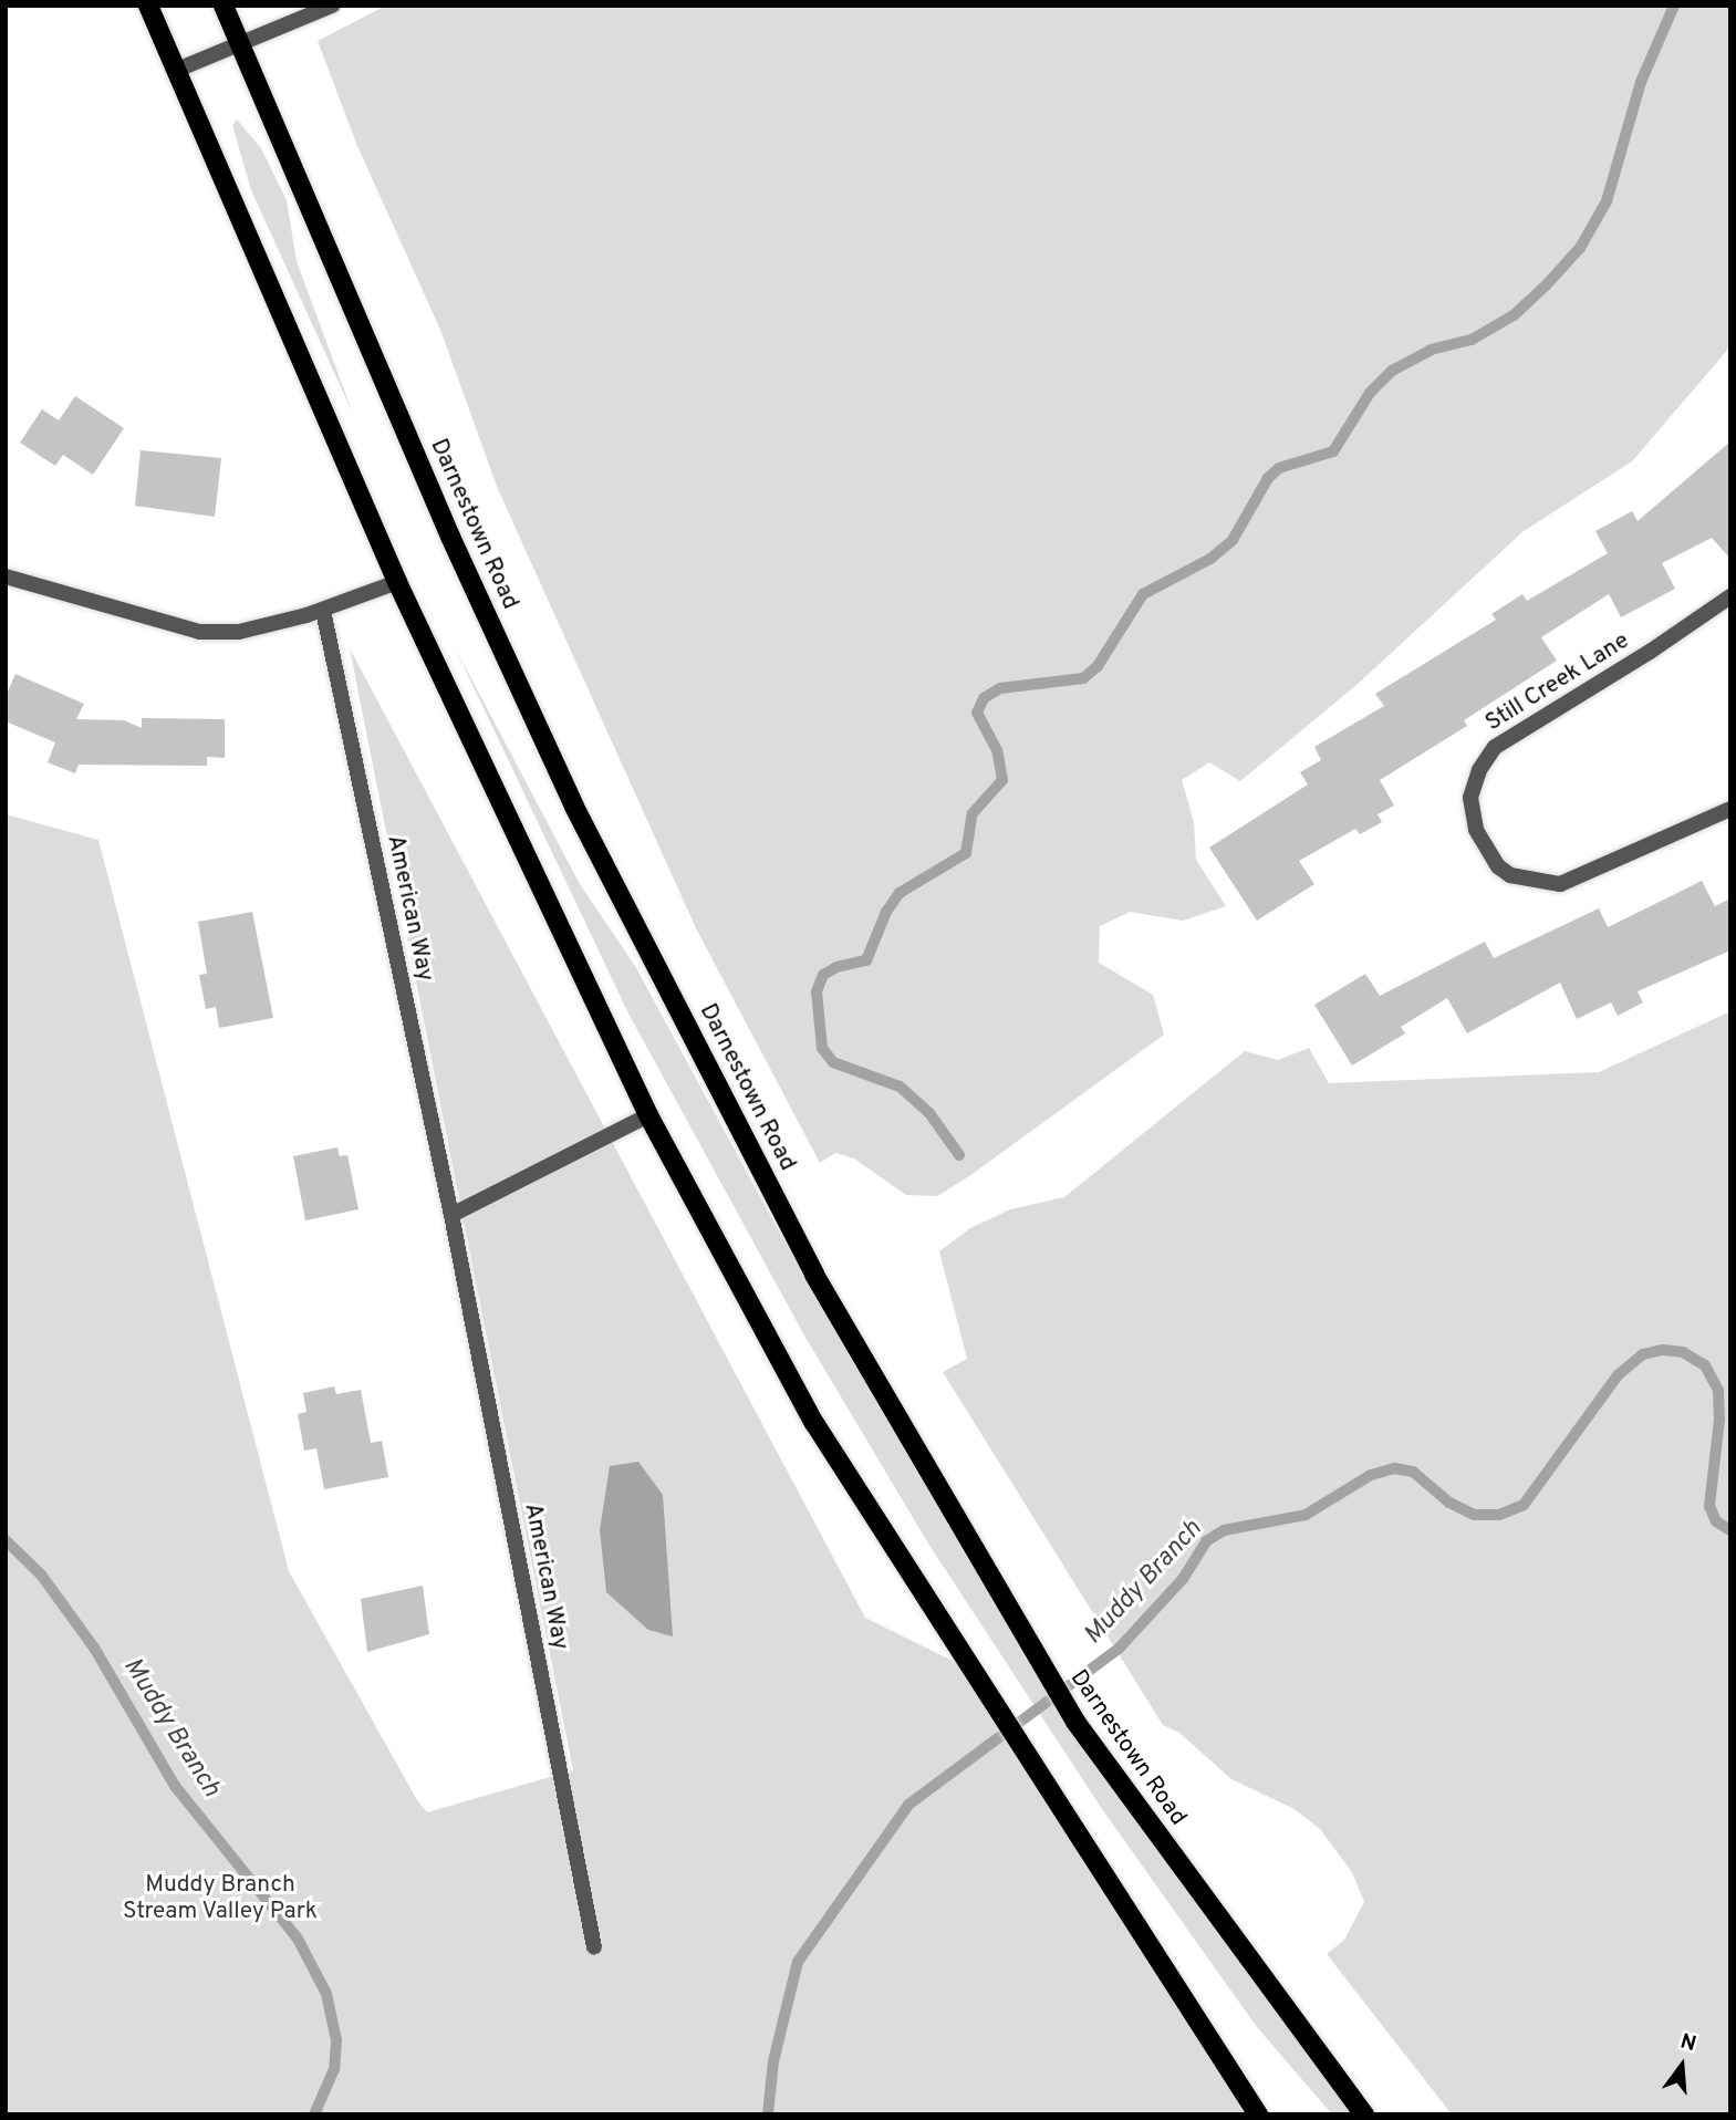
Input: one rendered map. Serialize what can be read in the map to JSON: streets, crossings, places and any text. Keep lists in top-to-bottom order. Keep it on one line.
{"streets":{"main road":["Darnestown Road"],"street":["Still Creek Lane","American Way"]},"water":["Muddy Branch"],"parks":["Muddy Branch Stream Valley Park"],"north":"top"}
